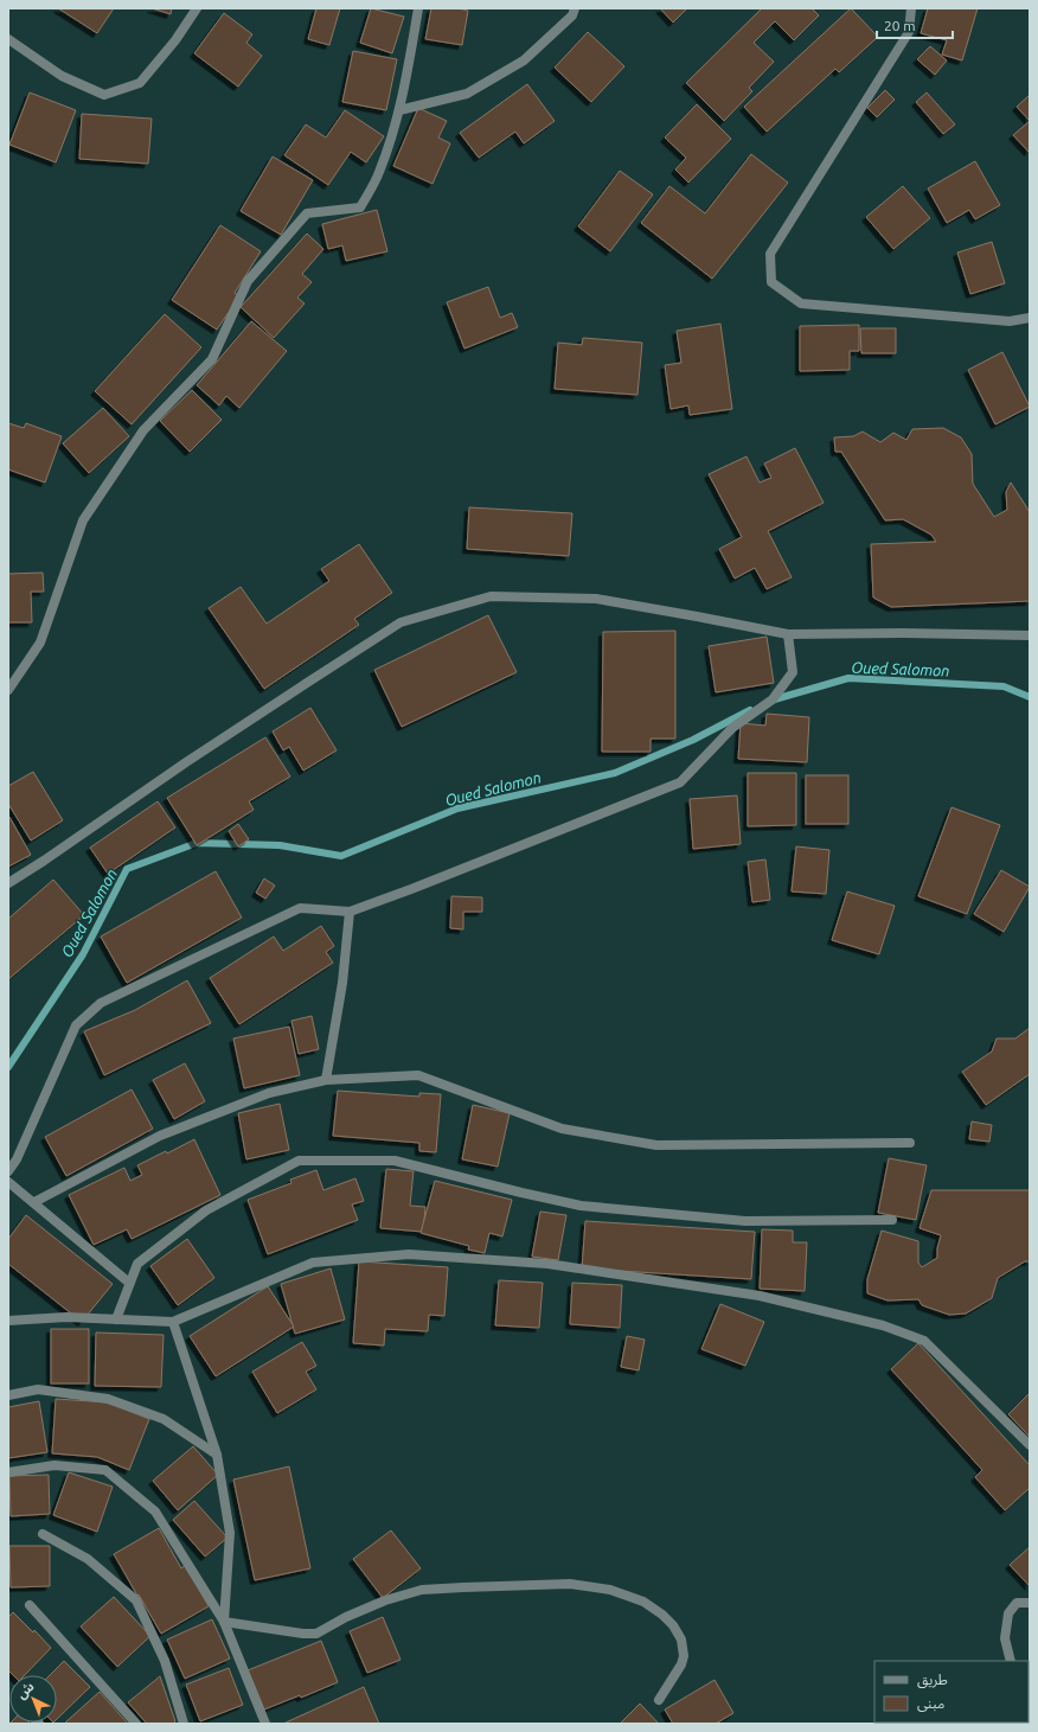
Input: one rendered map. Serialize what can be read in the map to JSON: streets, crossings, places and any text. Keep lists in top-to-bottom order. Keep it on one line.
{"water":["Oued Salomon"],"legend":["طريق","مبنى"],"scale_bar":"20 m","north":"top left"}
